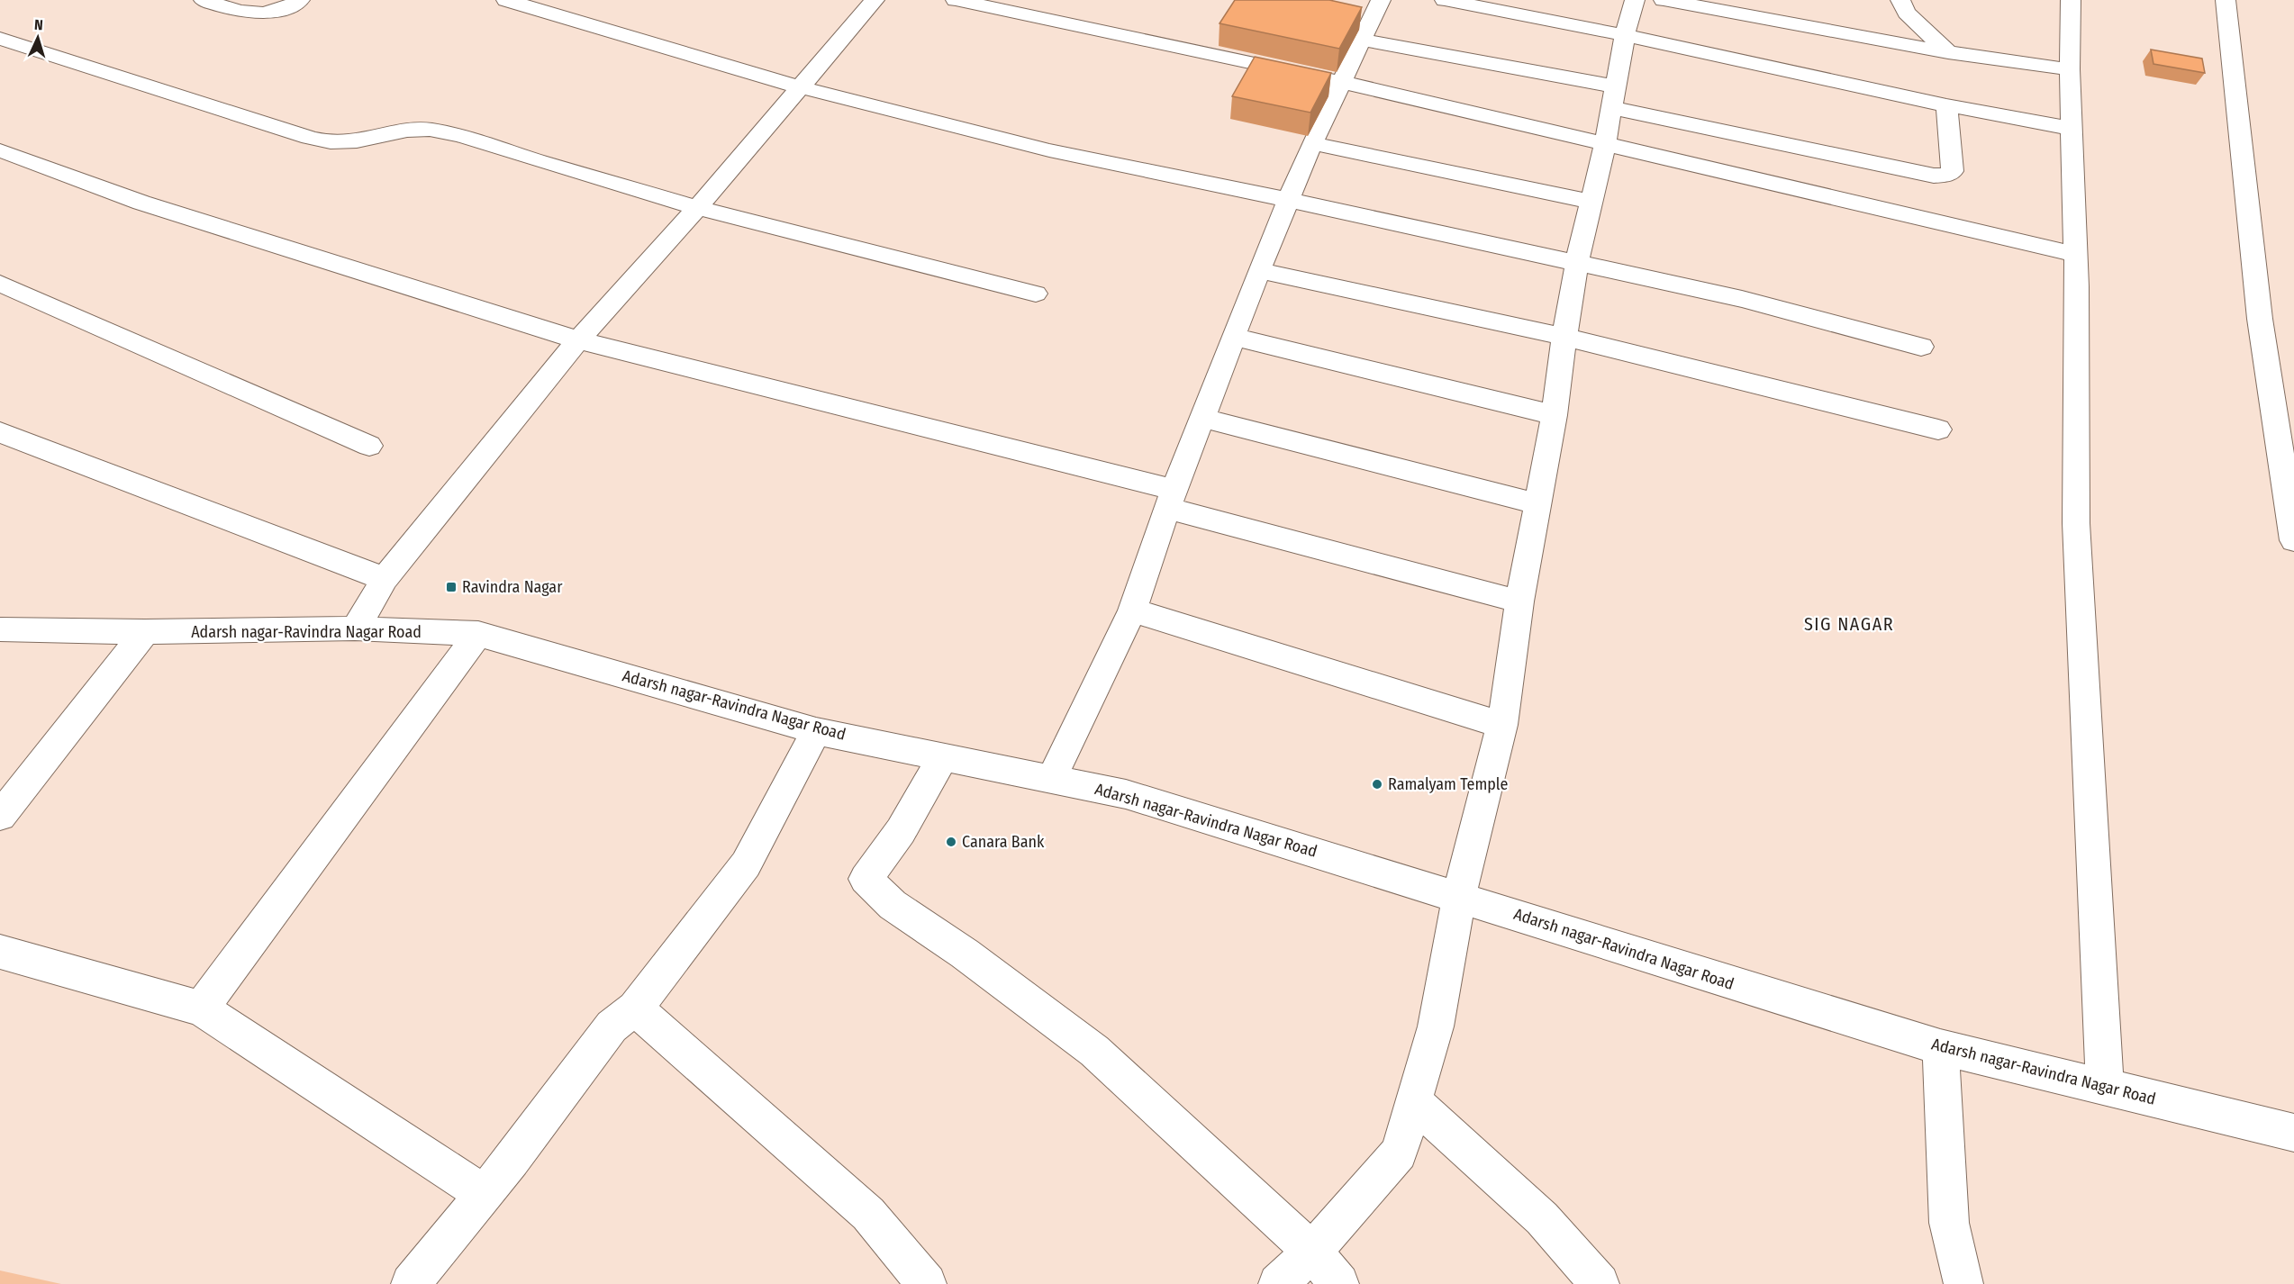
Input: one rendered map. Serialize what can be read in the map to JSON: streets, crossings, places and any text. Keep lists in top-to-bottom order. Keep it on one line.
{"streets":{"street":["Adarsh nagar-Ravindra Nagar Road"]},"districts":["SIG NAGAR"],"places":{"transit":["Ravindra Nagar"],"other":["Ramalyam Temple","Canara Bank"]},"north":"top"}
